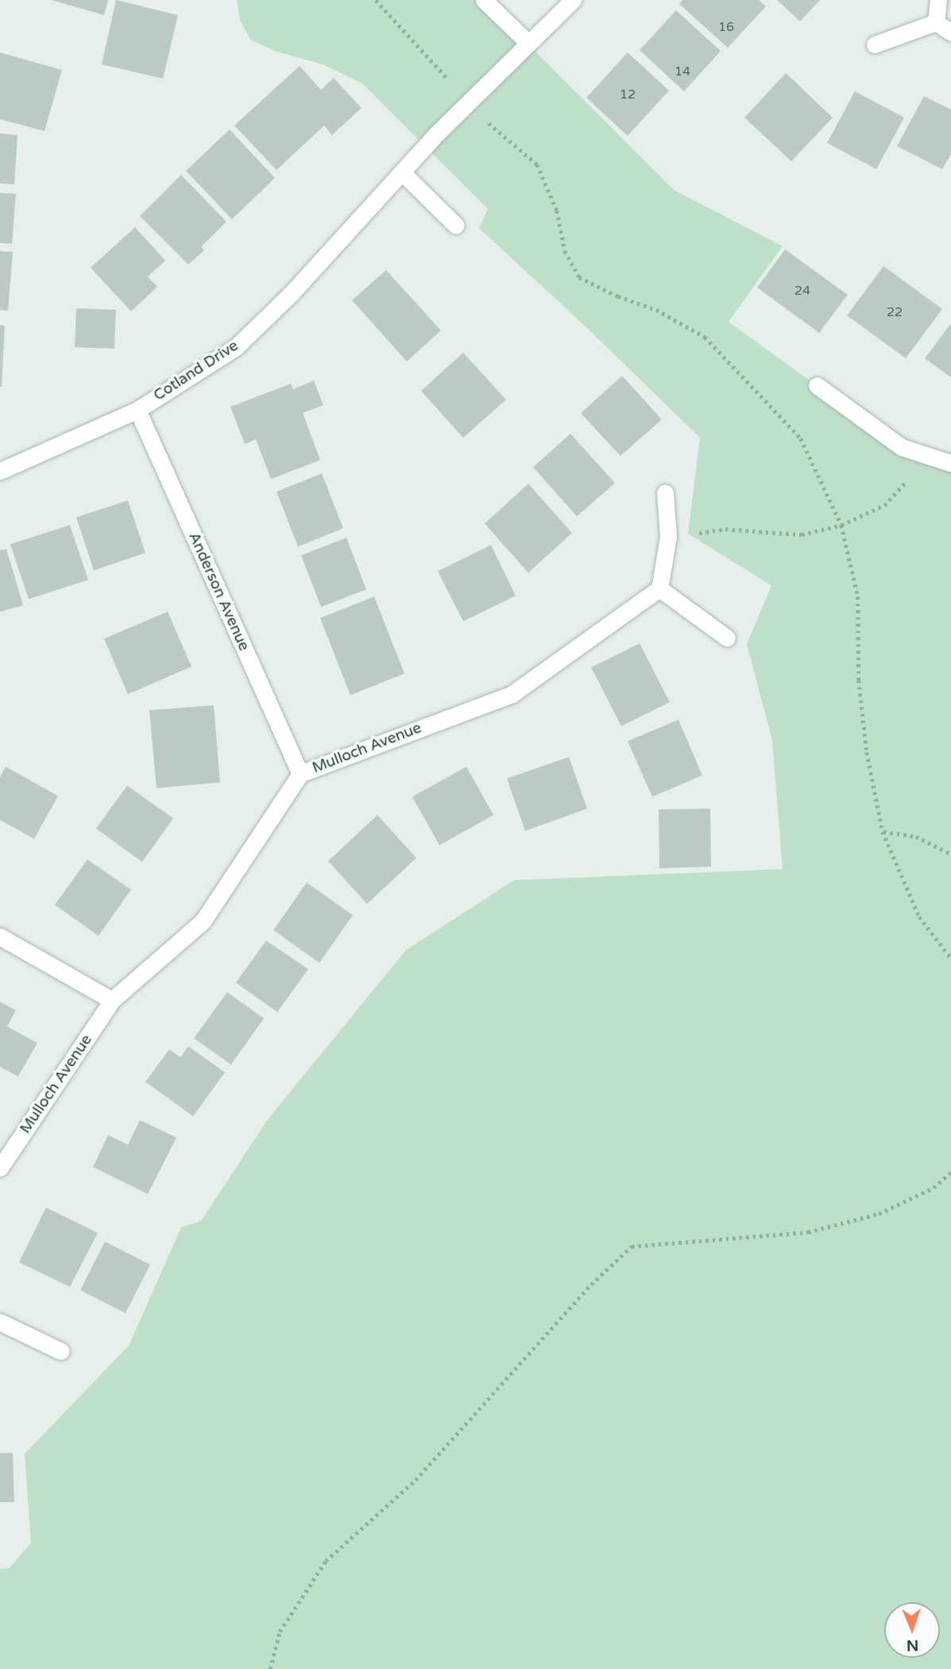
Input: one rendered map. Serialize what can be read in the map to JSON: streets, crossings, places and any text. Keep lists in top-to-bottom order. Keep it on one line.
{"streets":{"street":["Cotland Drive","Anderson Avenue","Mulloch Avenue"]},"crossings":[["Cotland Drive","Anderson Avenue"],["Anderson Avenue","Mulloch Avenue"]],"house_numbers":["16","14","12","24","22"],"north":"bottom"}
